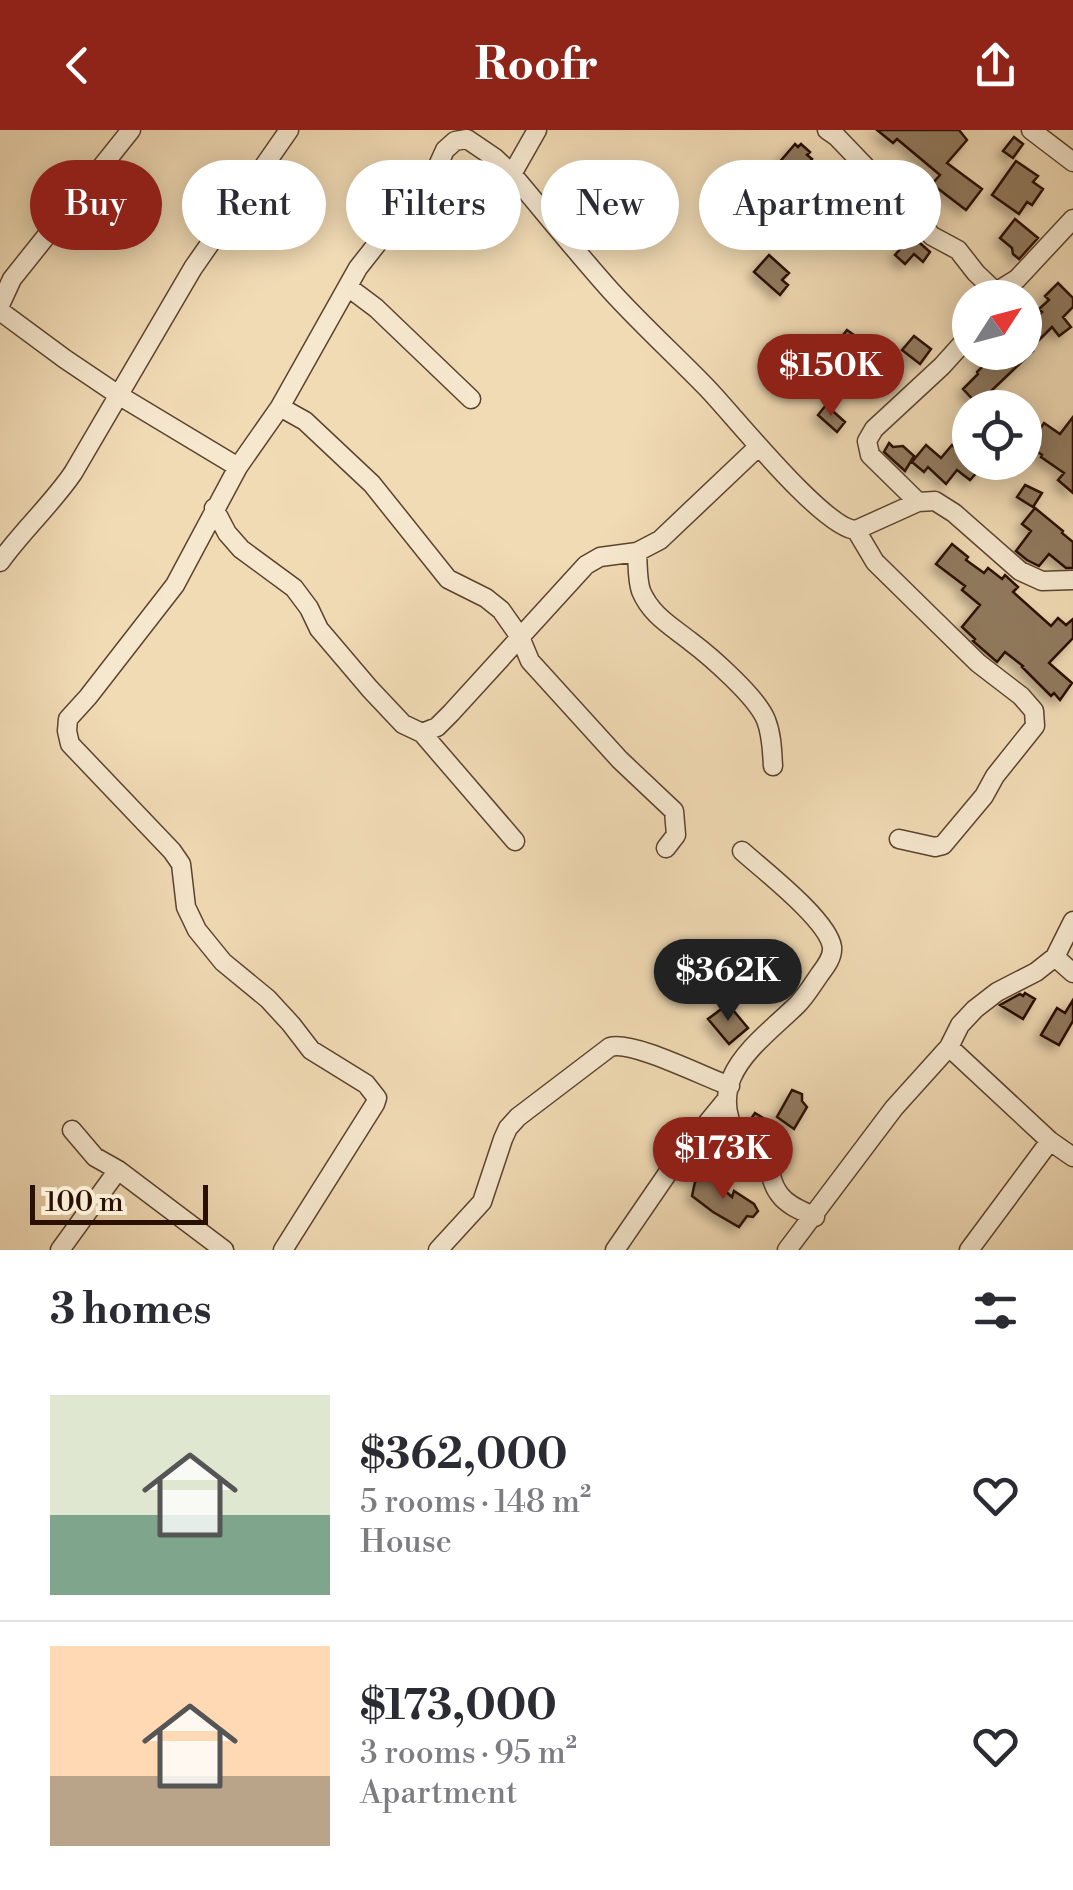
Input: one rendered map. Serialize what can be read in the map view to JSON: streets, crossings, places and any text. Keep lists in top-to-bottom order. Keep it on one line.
{"scale_bar":"100 m","north":"top right","page":{"header":"Roofr","chip":["Buy","Rent","Filters","New","Apartment"],"price":["$150K","$362K","$173K"],"scale":"100 m","heading":"3 homes","list":[{"name":"$362,000","note":"5 rooms · 148 m² · House"},{"name":"$173,000","note":"3 rooms · 95 m² · Apartment"}]}}
